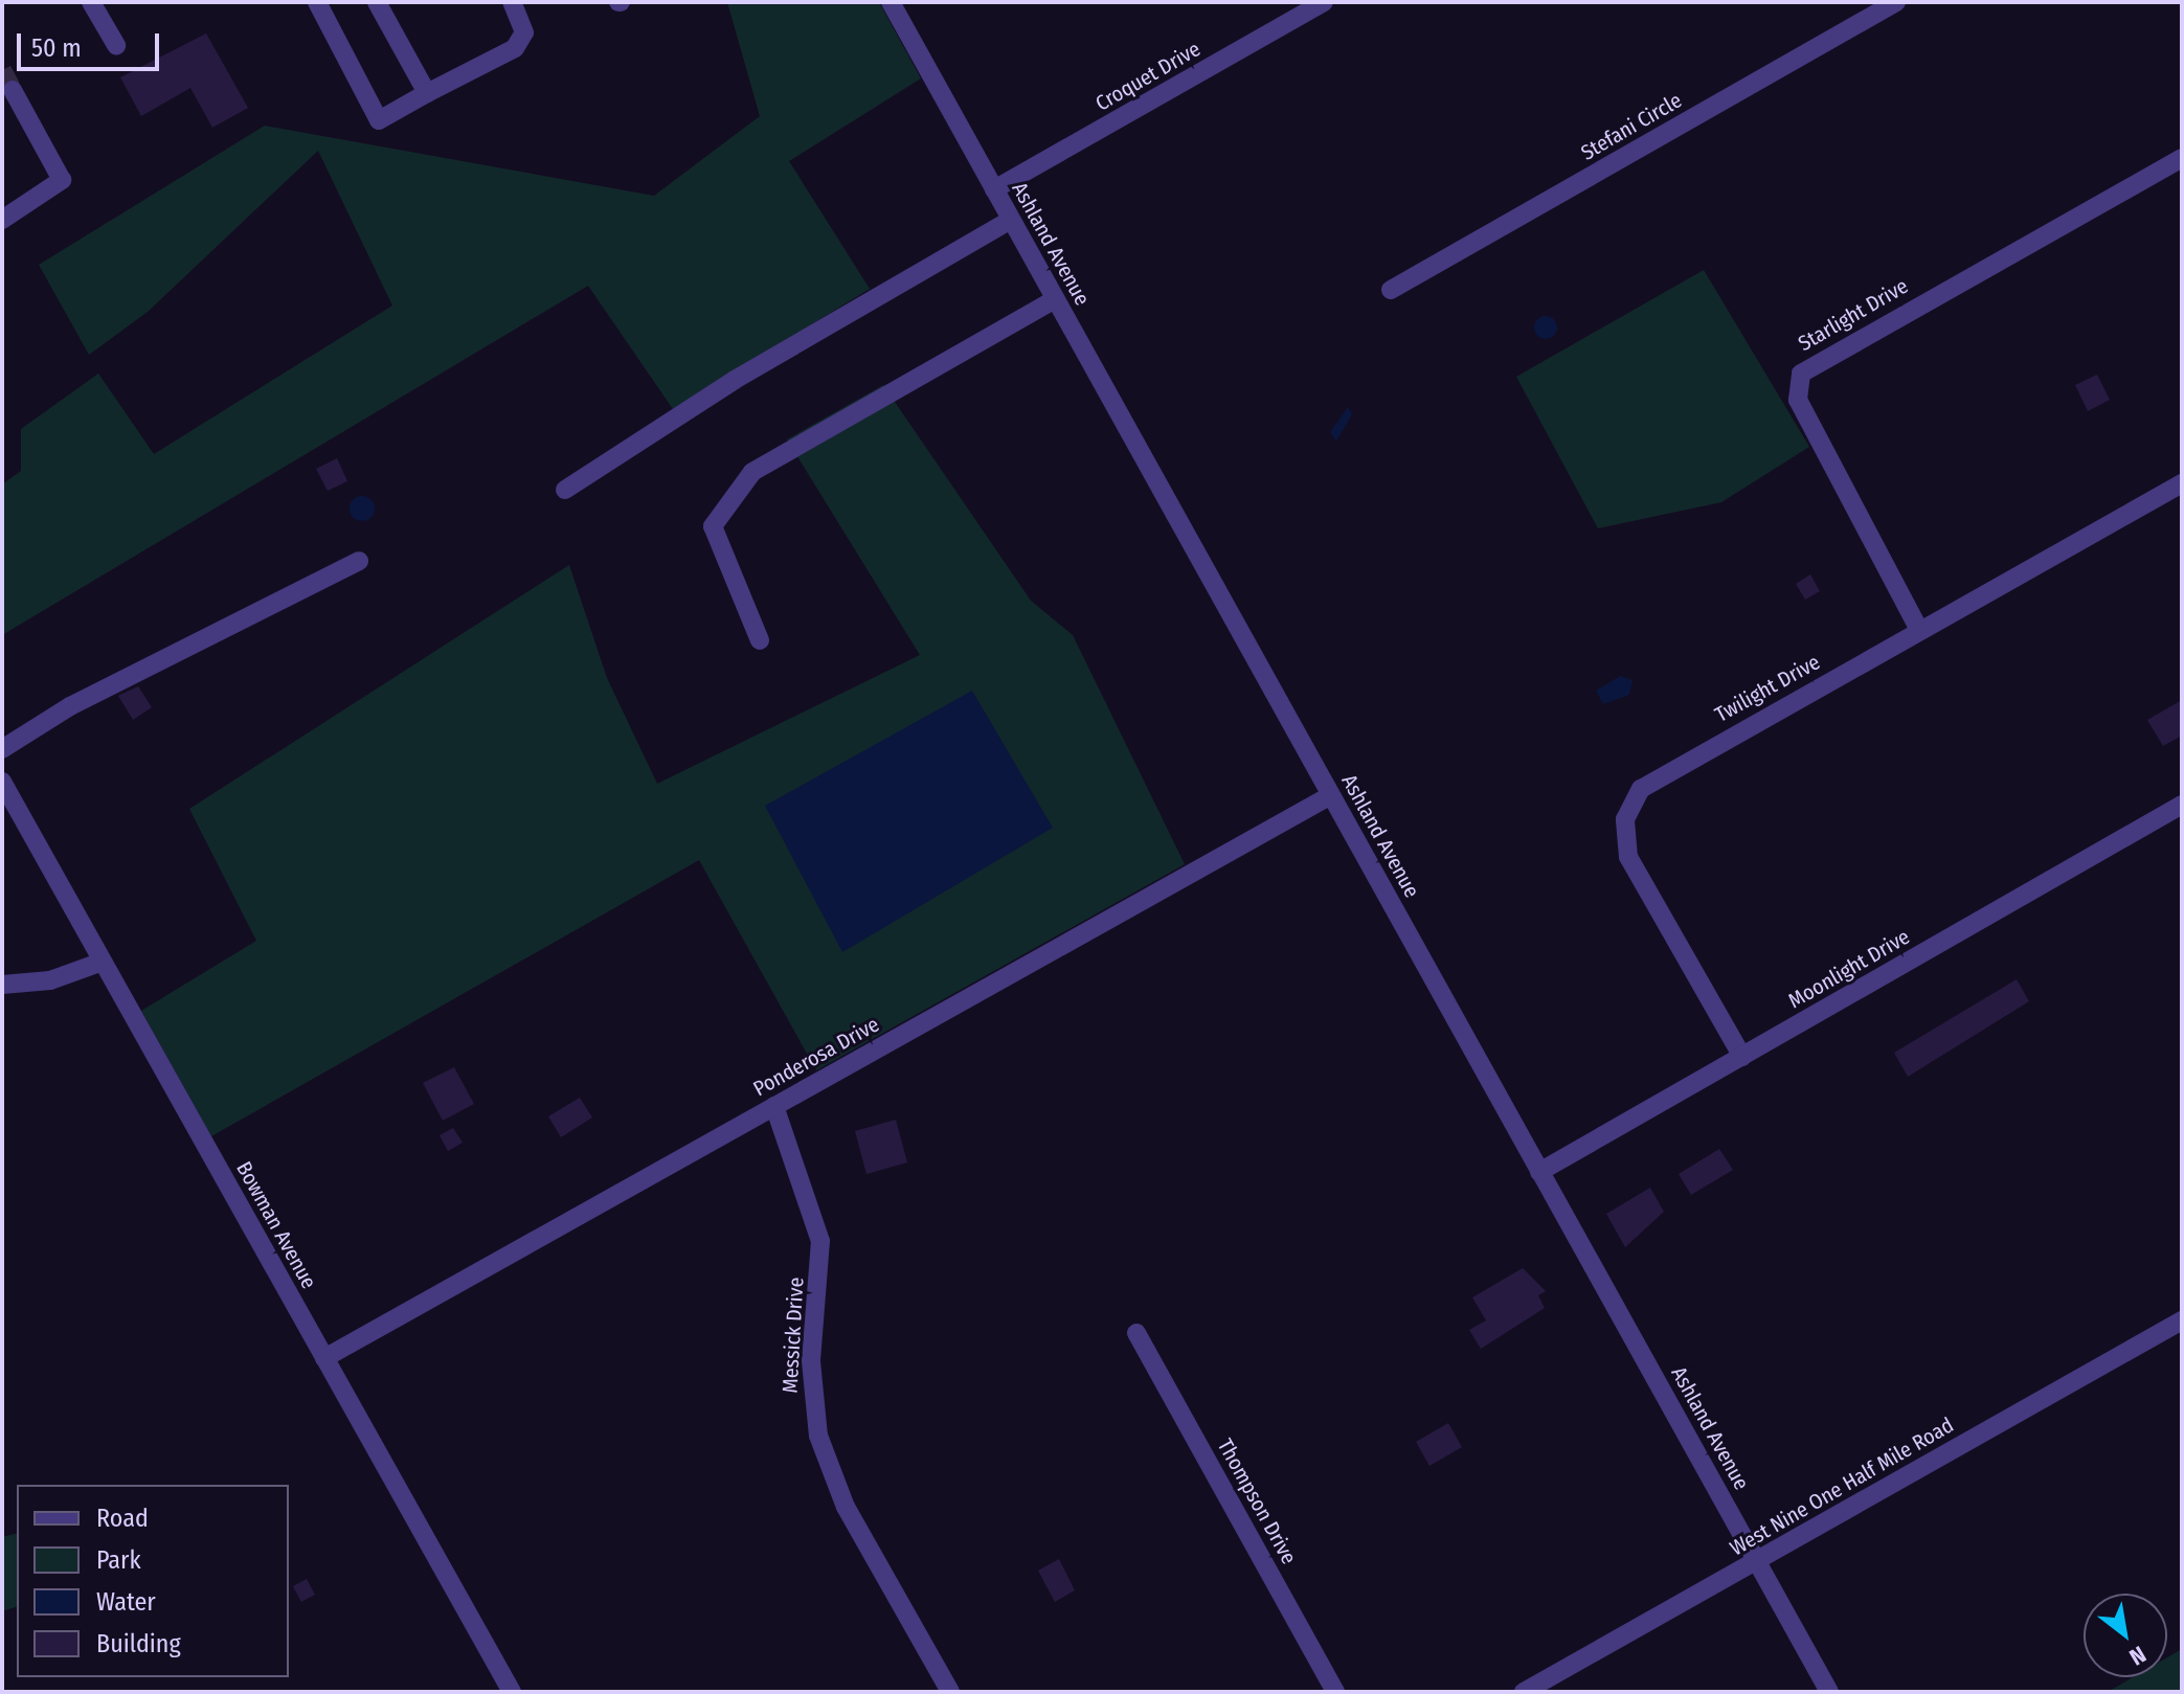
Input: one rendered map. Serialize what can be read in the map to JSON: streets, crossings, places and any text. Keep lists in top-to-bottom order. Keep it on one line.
{"streets":{"street":["Croquet Drive","Stefani Circle","Ashland Avenue","Starlight Drive","Twilight Drive","Moonlight Drive","Ponderosa Drive","Bowman Avenue","Messick Drive","West Nine One Half Mile Road","Thompson Drive"]},"crossings":[["Croquet Drive","Ashland Avenue"],["Ashland Avenue","Moonlight Drive"],["Ashland Avenue","Ponderosa Drive"],["Ashland Avenue","West Nine One Half Mile Road"],["Starlight Drive","Twilight Drive"],["Twilight Drive","Moonlight Drive"],["Ponderosa Drive","Bowman Avenue"],["Ponderosa Drive","Messick Drive"]],"legend":["Road","Park","Water","Building"],"scale_bar":"50 m","north":"bottom right"}
